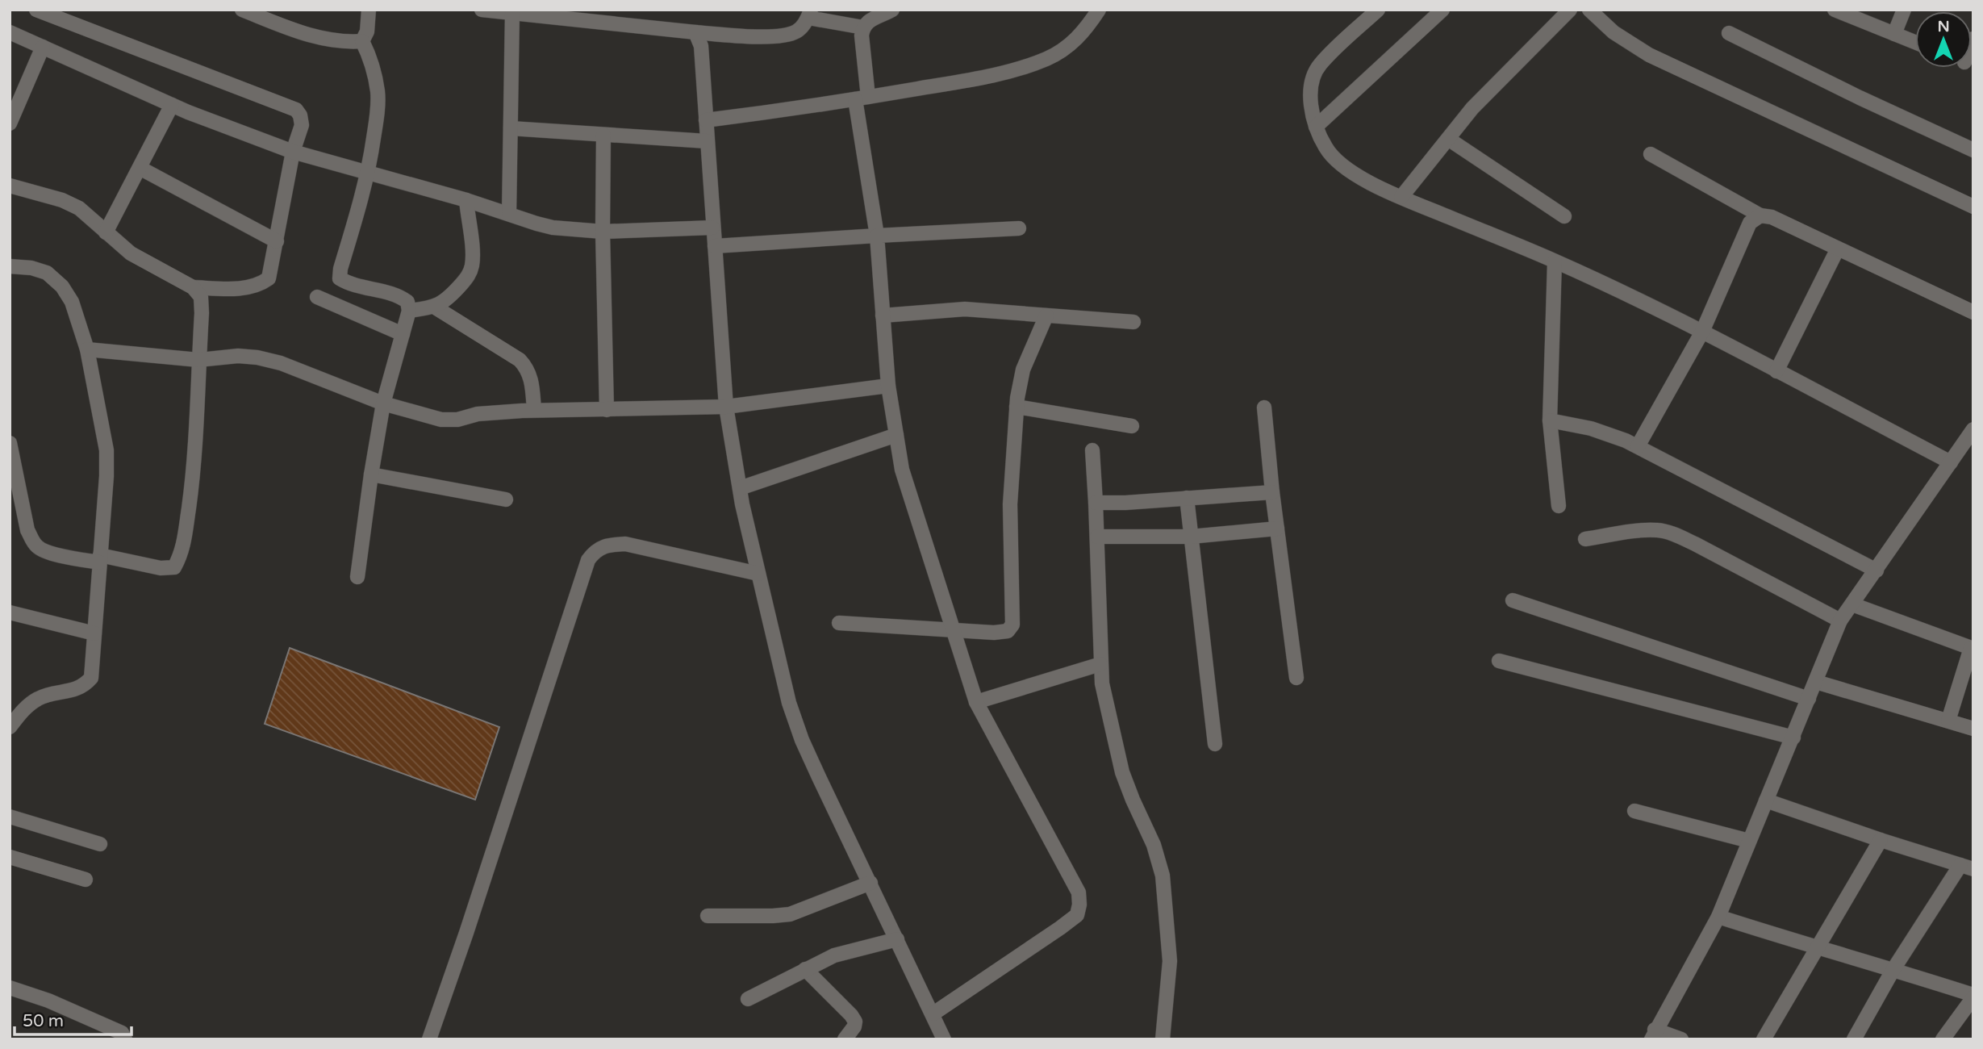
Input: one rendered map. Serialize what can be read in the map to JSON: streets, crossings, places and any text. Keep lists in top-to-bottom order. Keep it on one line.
{"scale_bar":"50 m","north":"top"}
